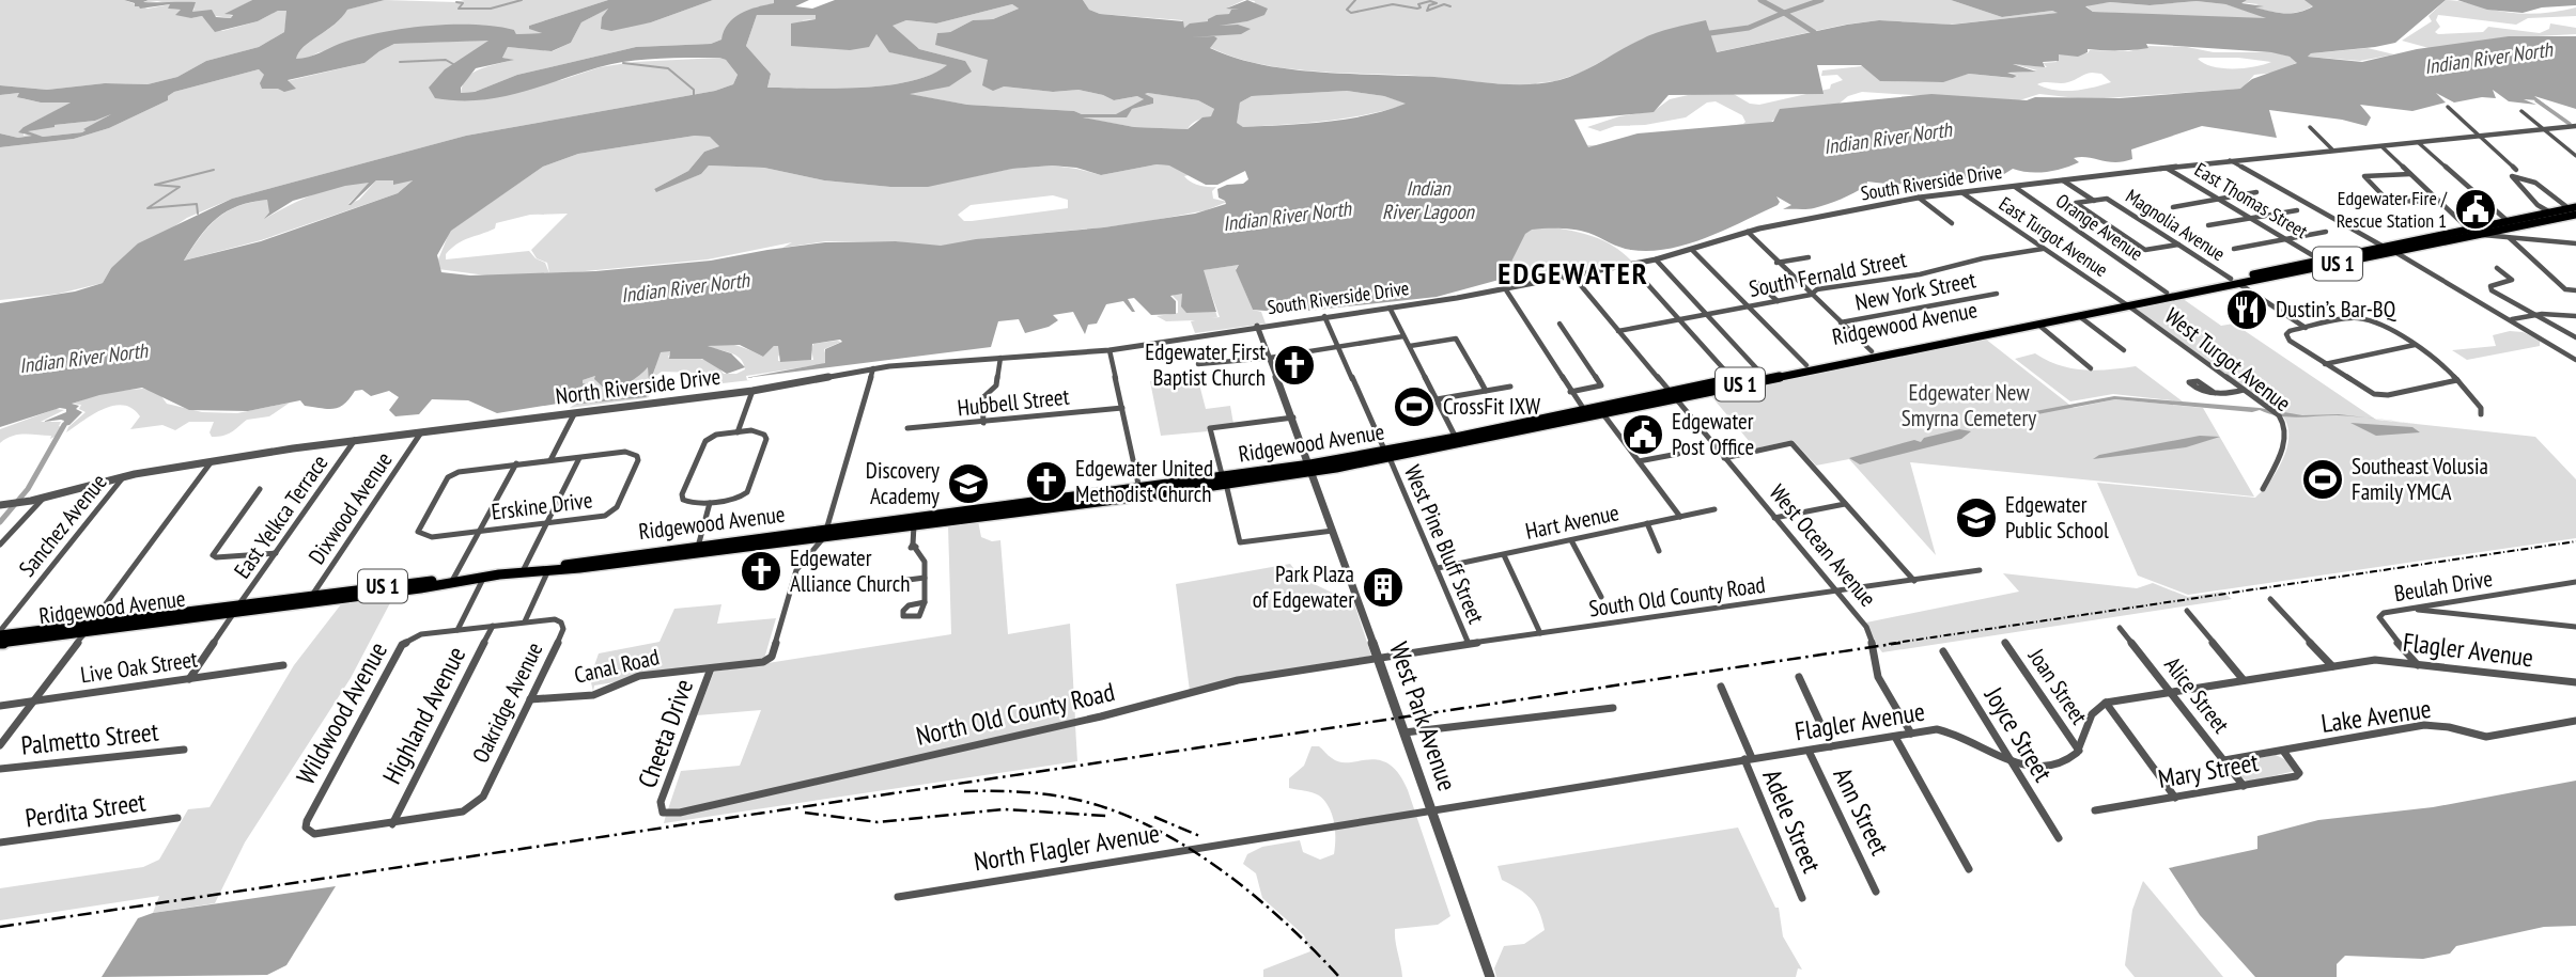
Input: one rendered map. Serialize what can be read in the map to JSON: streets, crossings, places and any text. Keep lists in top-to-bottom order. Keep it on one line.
{"streets":{"main road":["US 1","Ridgewood Avenue"],"street":["South Riverside Drive","East Thomas Street","Magnolia Avenue","Orange Avenue","East Turgot Avenue","South Fernald Street","New York Street","West Turgot Avenue","North Riverside Drive","Hubbell Street","Erskine Drive","Dixwood Avenue","East Yelkca Terrace","Hart Avenue","Sanchez Avenue","West Pine Bluff Street","West Ocean Avenue","Beulah Drive","South Old County Road","Flagler Avenue","Canal Road","Live Oak Street","Joan Street","Alice Street","Oakridge Avenue","Wildwood Avenue","North Old County Road","Highland Avenue","West Park Avenue","Lake Avenue","Cheeta Drive","Joyce Street","Palmetto Street","Mary Street","Perdita Street","Ann Street","Adele Street","North Flagler Avenue"]},"crossings":[["South Riverside Drive","East Thomas Street"],["South Riverside Drive","Magnolia Avenue"],["South Riverside Drive","Orange Avenue"],["South Riverside Drive","East Turgot Avenue"],["South Riverside Drive","North Riverside Drive"],["South Riverside Drive","West Pine Bluff Street"],["South Riverside Drive","West Ocean Avenue"],["South Riverside Drive","West Park Avenue"],["East Thomas Street","Ridgewood Avenue"],["Magnolia Avenue","Ridgewood Avenue"],["Orange Avenue","Ridgewood Avenue"],["East Turgot Avenue","South Fernald Street"],["East Turgot Avenue","Ridgewood Avenue"],["East Turgot Avenue","West Turgot Avenue"],["South Fernald Street","West Ocean Avenue"],["Ridgewood Avenue","West Turgot Avenue"],["Ridgewood Avenue","Dixwood Avenue"],["Ridgewood Avenue","East Yelkca Terrace"],["Ridgewood Avenue","Sanchez Avenue"],["Ridgewood Avenue","West Pine Bluff Street"],["Ridgewood Avenue","West Ocean Avenue"],["Ridgewood Avenue","Canal Road"],["Ridgewood Avenue","Oakridge Avenue"],["Ridgewood Avenue","West Park Avenue"],["North Riverside Drive","Dixwood Avenue"],["North Riverside Drive","East Yelkca Terrace"],["North Riverside Drive","Sanchez Avenue"],["North Riverside Drive","West Park Avenue"],["East Yelkca Terrace","Live Oak Street"],["Hart Avenue","West Pine Bluff Street"],["West Pine Bluff Street","South Old County Road"],["West Ocean Avenue","South Old County Road"],["West Ocean Avenue","Flagler Avenue"],["Beulah Drive","Flagler Avenue"],["South Old County Road","North Old County Road"],["South Old County Road","West Park Avenue"],["Flagler Avenue","Joan Street"],["Flagler Avenue","Alice Street"],["Flagler Avenue","West Park Avenue"],["Flagler Avenue","Joyce Street"],["Flagler Avenue","Ann Street"],["Flagler Avenue","Adele Street"],["Flagler Avenue","North Flagler Avenue"],["Canal Road","Oakridge Avenue"],["Canal Road","Cheeta Drive"],["Alice Street","Lake Avenue"],["Alice Street","Mary Street"],["Oakridge Avenue","Wildwood Avenue"],["Oakridge Avenue","Highland Avenue"],["Wildwood Avenue","Highland Avenue"],["North Old County Road","West Park Avenue"],["North Old County Road","Cheeta Drive"],["Lake Avenue","Mary Street"]],"districts":["EDGEWATER"],"water":["Indian River North","Indian River Lagoon"],"parks":["Edgewater New Smyrna Cemetery"],"places":{"public building":["Edgewater Fire / Rescue Station 1","Edgewater Post Office"],"restaurant":["Dustin’s Bar-BQ"],"church":["Edgewater First Baptist Church","Edgewater United Methodist Church","Edgewater Alliance Church"],"sports":["CrossFit IXW","Southeast Volusia Family YMCA"],"school or university":["Discovery Academy","Edgewater Public School"],"building":["Park Plaza of Edgewater"]}}
